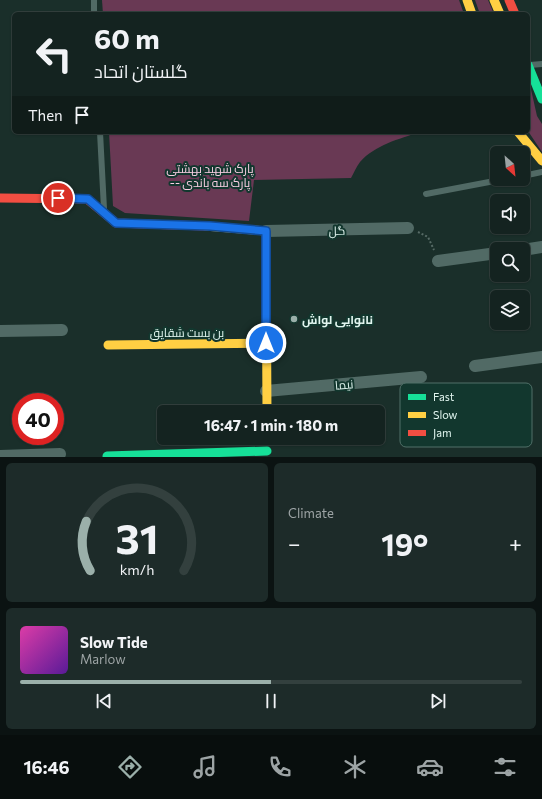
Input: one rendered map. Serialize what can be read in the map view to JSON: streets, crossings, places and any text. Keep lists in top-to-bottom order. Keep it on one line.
{"streets":{"street":["گل","بن بست شقایق","نیما"]},"parks":["پارک شهید بهشتی -- پارک سه باندی"],"places":["نانوایی لواش"],"legend":["Fast","Slow","Jam"],"north":"bottom right","page":{"turn":["60 m","گلستان اتحاد"],"then":"Then","limit":"40","trip":"16:47 · 1 min · 180 m","tile":"Climate","heat":["−","19°","+"],"song":["Slow Tide","Marlow"],"tabs":"16:46","gauge":["31","km/h"]}}
